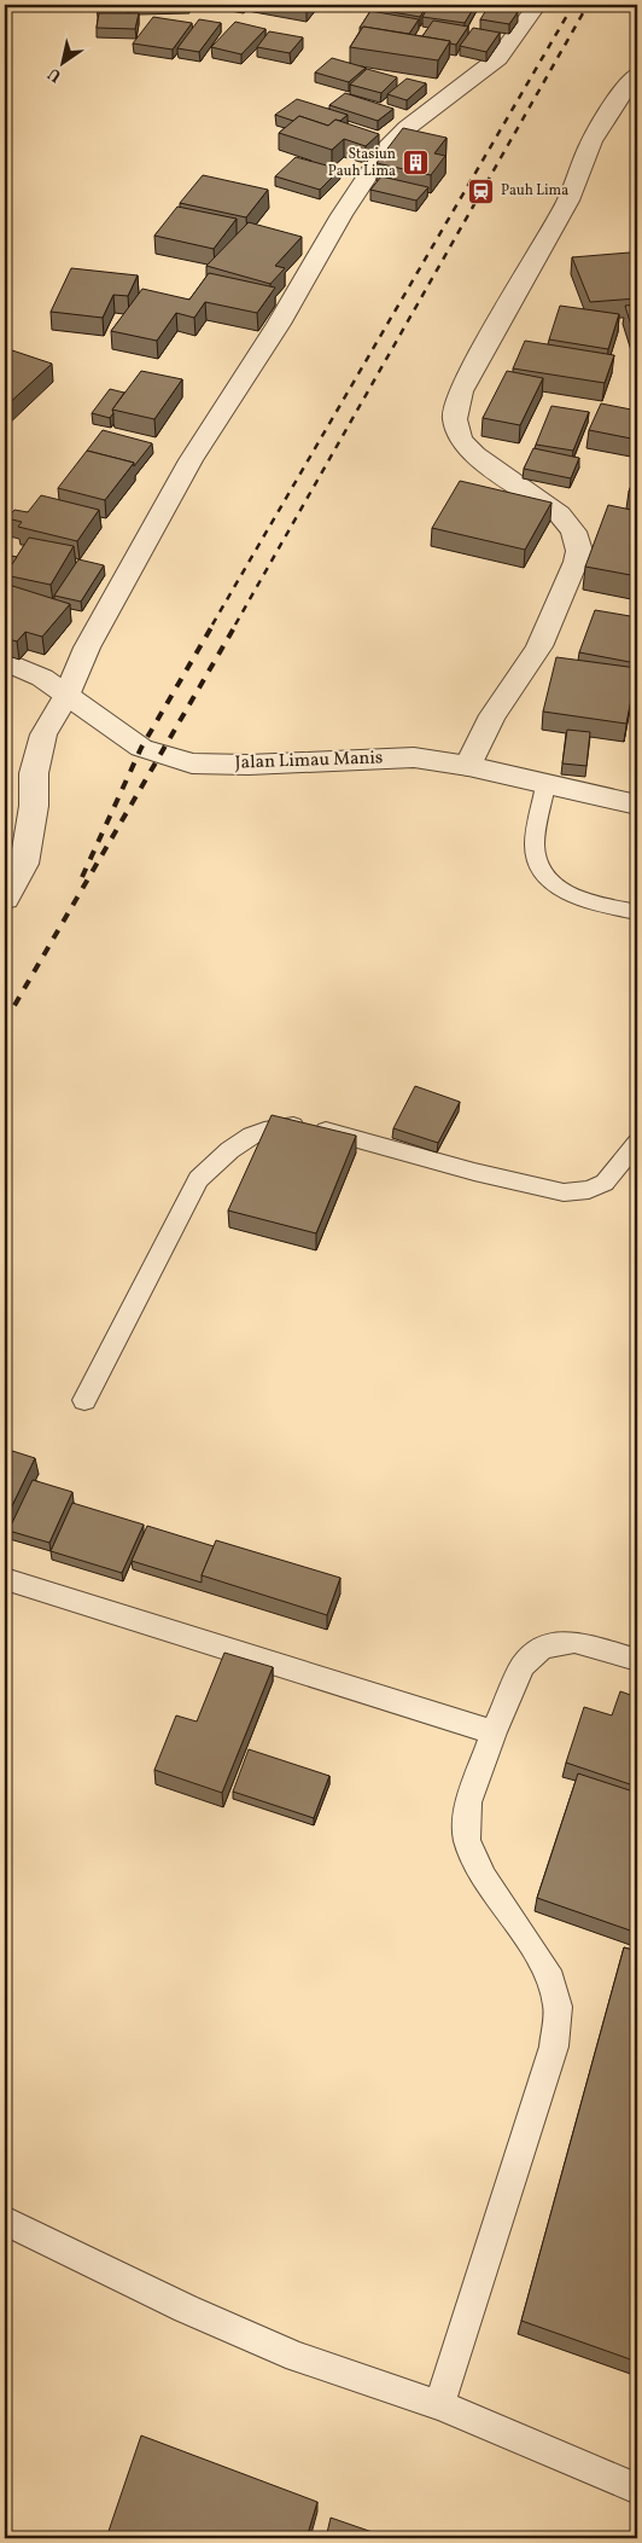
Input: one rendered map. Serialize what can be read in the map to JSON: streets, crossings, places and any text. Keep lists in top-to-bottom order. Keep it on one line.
{"streets":{"street":["Jalan Limau Manis"]},"places":{"building":["Stasiun Pauh Lima"],"station":["Pauh Lima"]},"north":"bottom left"}
